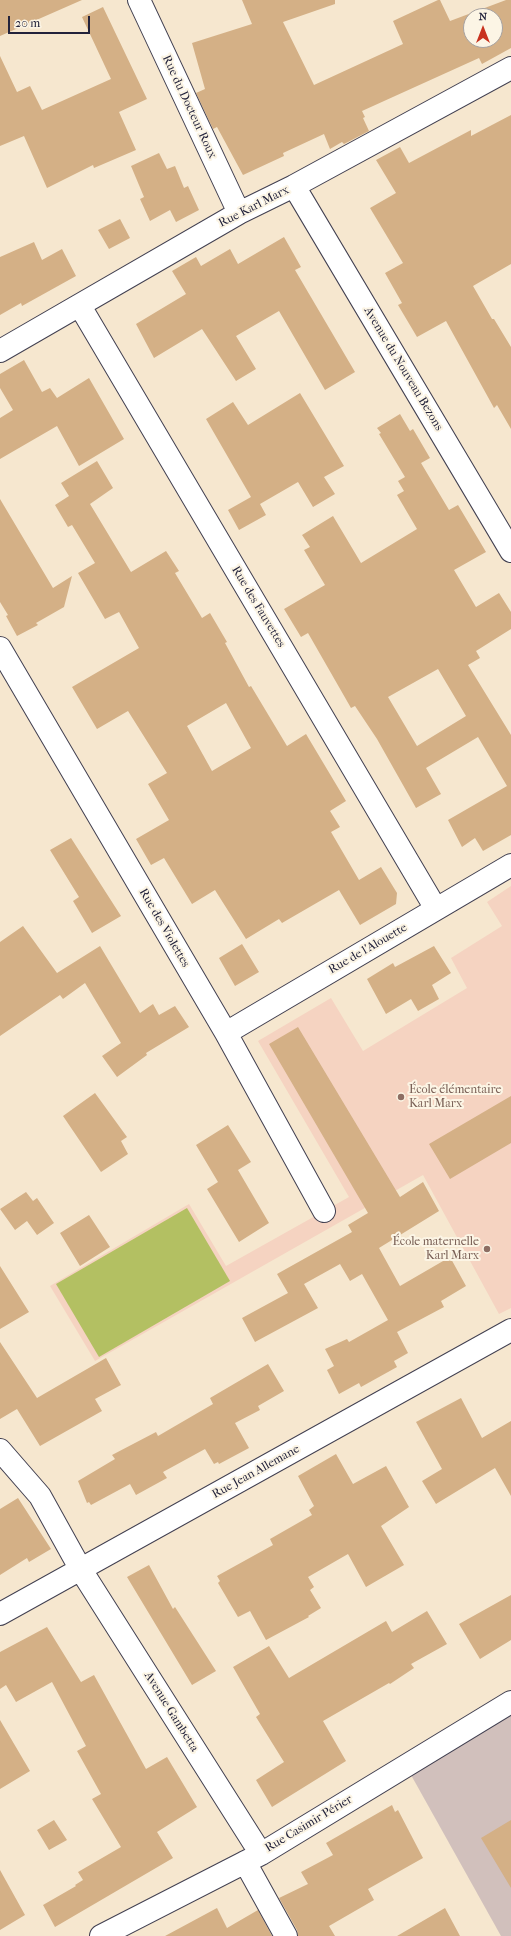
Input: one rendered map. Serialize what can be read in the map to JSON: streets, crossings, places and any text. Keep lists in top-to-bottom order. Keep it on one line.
{"streets":{"street":["Rue du Docteur Roux","Rue Karl Marx","Avenue du Nouveau Bezons","Rue des Fauvettes","Rue des Violettes","Rue de l'Alouette","Rue Jean Allemane","Avenue Gambetta","Rue Casimir Périer"]},"crossings":[["Rue du Docteur Roux","Rue Karl Marx"],["Rue Karl Marx","Avenue du Nouveau Bezons"],["Rue Karl Marx","Rue des Fauvettes"],["Rue des Fauvettes","Rue de l'Alouette"],["Rue des Violettes","Rue de l'Alouette"],["Rue Jean Allemane","Avenue Gambetta"],["Avenue Gambetta","Rue Casimir Périer"]],"places":["École élémentaire Karl Marx","École maternelle Karl Marx"],"scale_bar":"20 m","north":"top"}
